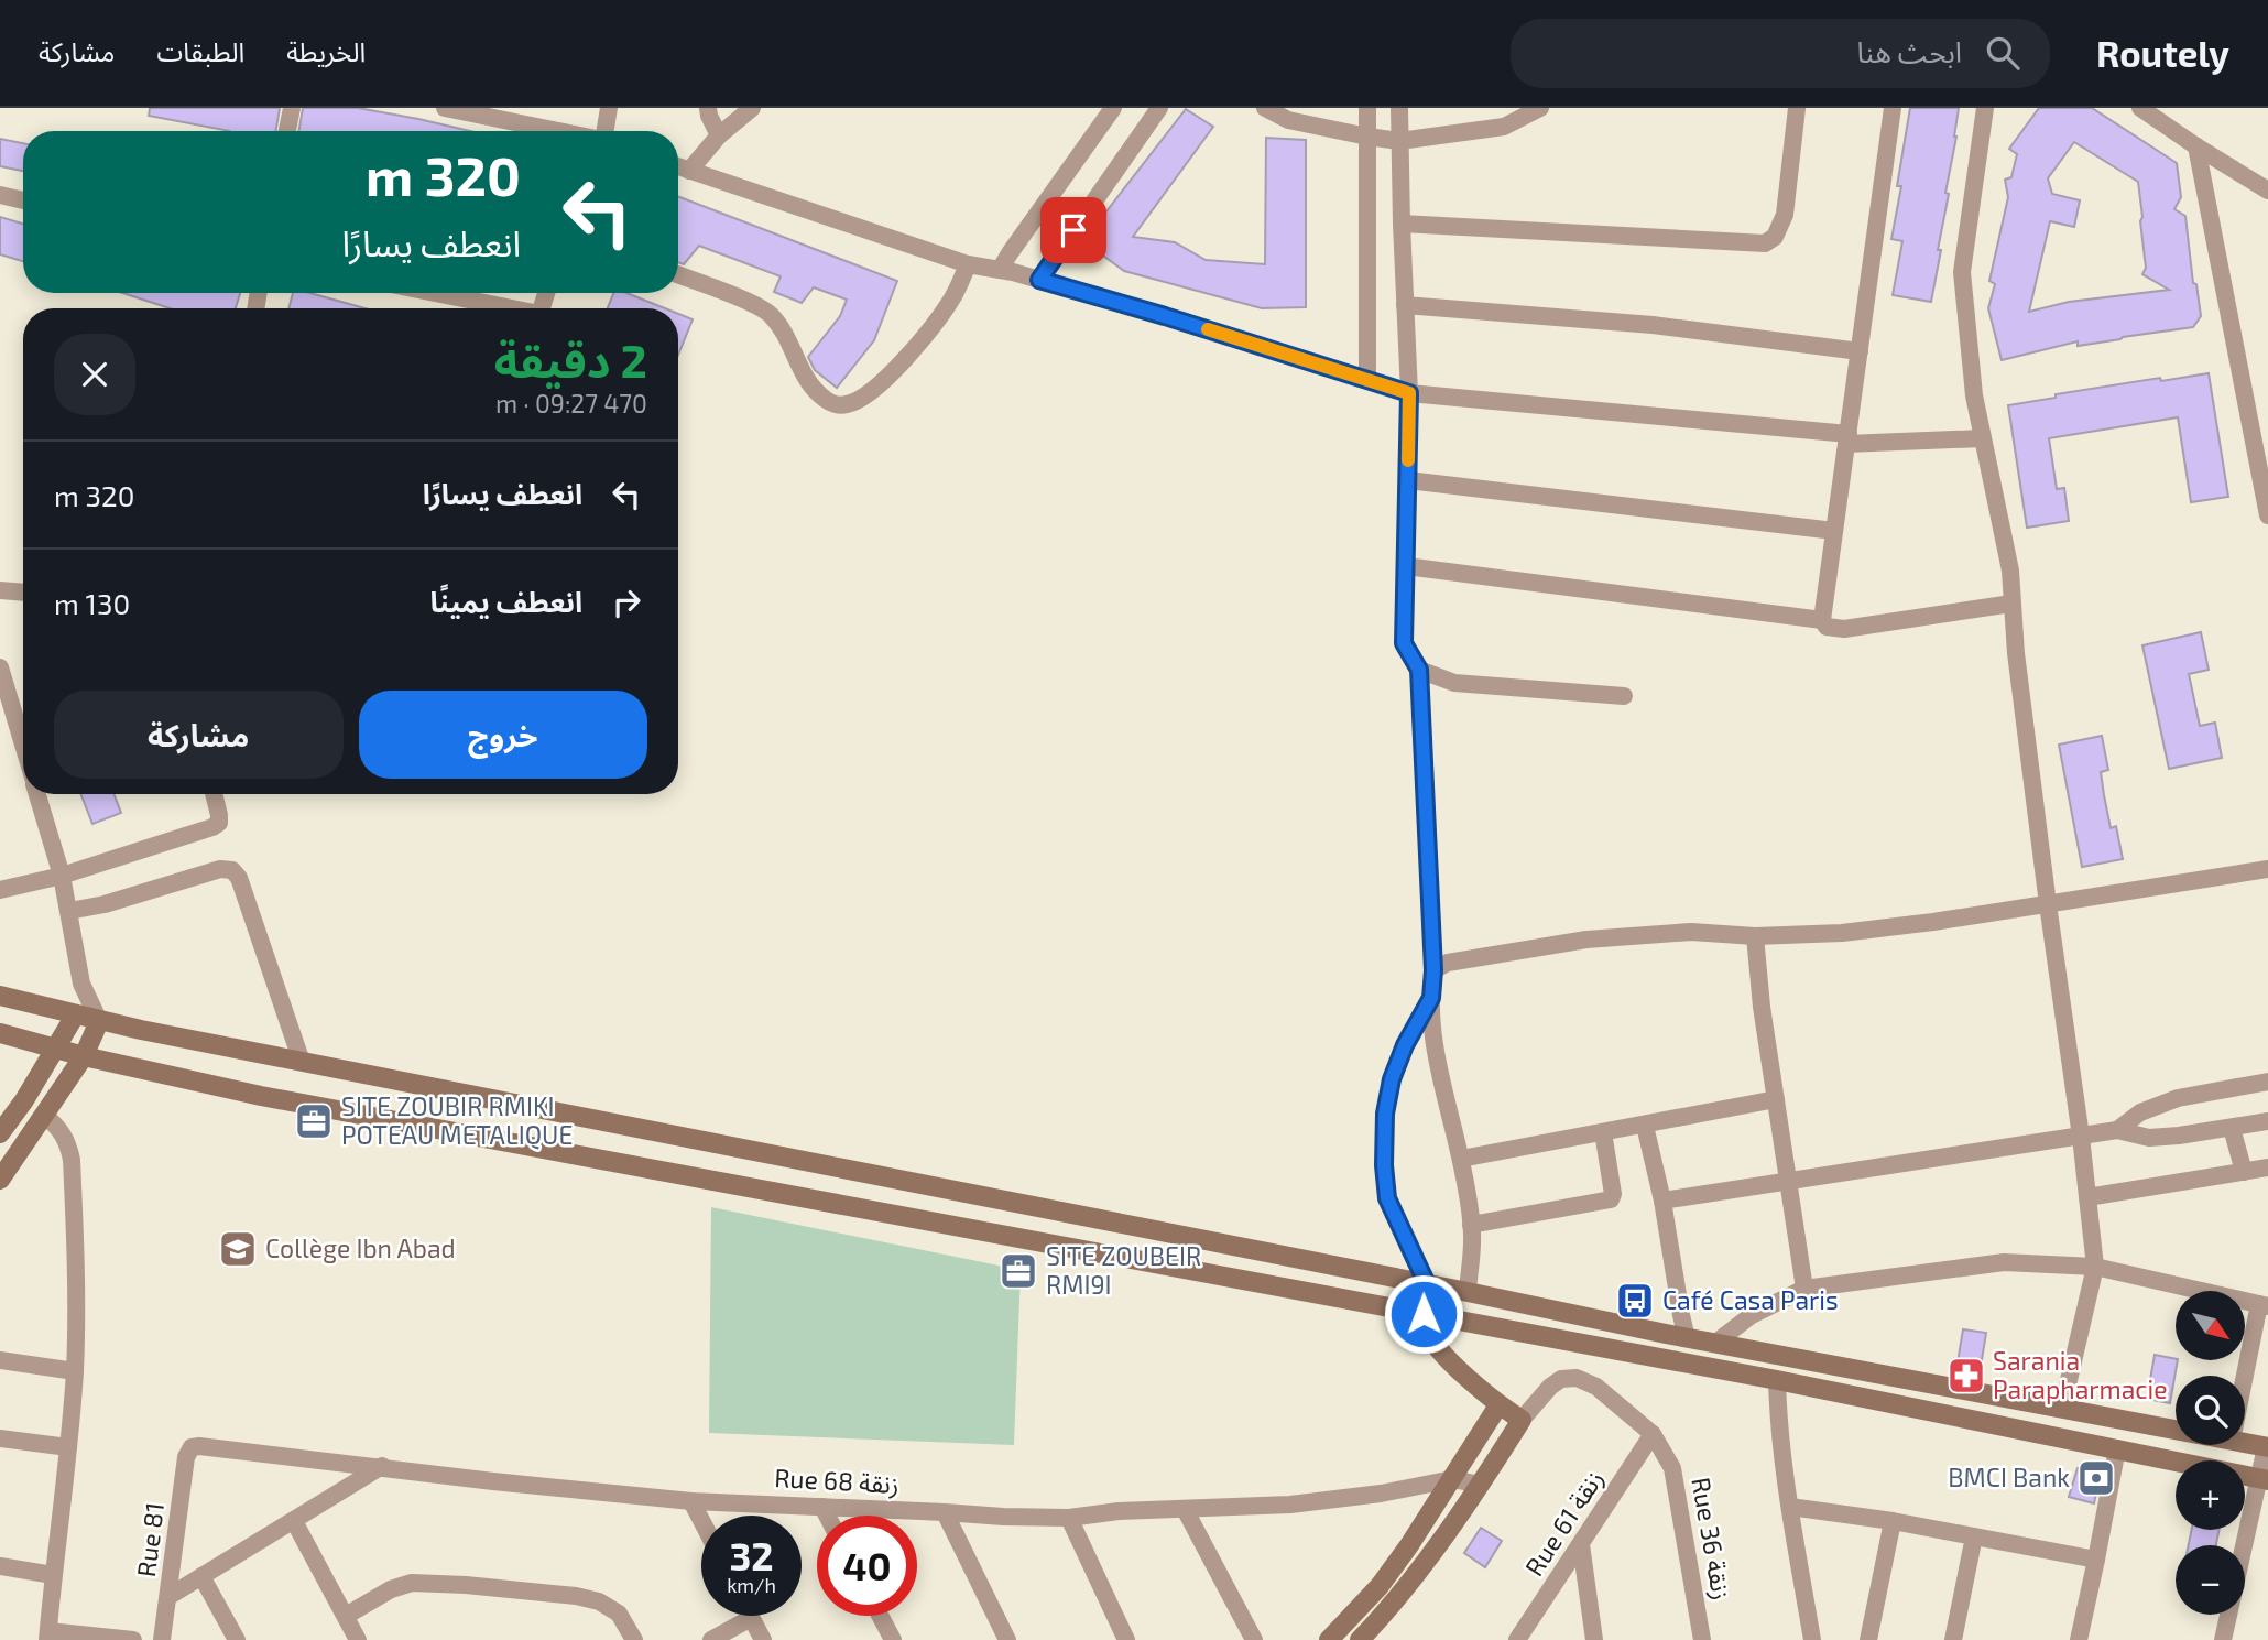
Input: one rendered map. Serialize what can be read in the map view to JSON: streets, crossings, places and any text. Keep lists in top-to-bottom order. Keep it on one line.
{"streets":{"street":["Rue 68 زنقة","Rue 61 زنقة","Rue 36 زنقة","Rue 81"]},"crossings":[["Rue 68 زنقة","Rue 81"],["Rue 61 زنقة","Rue 36 زنقة"]],"places":{"office":["SITE ZOUBIR RMIKI POTEAU METALIQUE","SITE ZOUBEIR RMI9I"],"school or university":["Collège Ibn Abad"],"bus stop":["Café Casa Paris"],"pharmacy":["Sarania Parapharmacie"],"bank":["BMCI Bank"]},"north":"bottom right","page":{"header":"Routely","search":"ابحث هنا","nav":["الخريطة","الطبقات","مشاركة"],"turn":["320 m","انعطف يسارًا"],"heading":["2 دقيقة","470 m · 09:27"],"list":[{"name":"انعطف يسارًا","value":"320 m"},{"name":"انعطف يمينًا","value":"130 m"}],"buttons":["خروج","مشاركة"],"map_buttons":["+","−"],"speed":"32 km/h","limit":"40"}}
